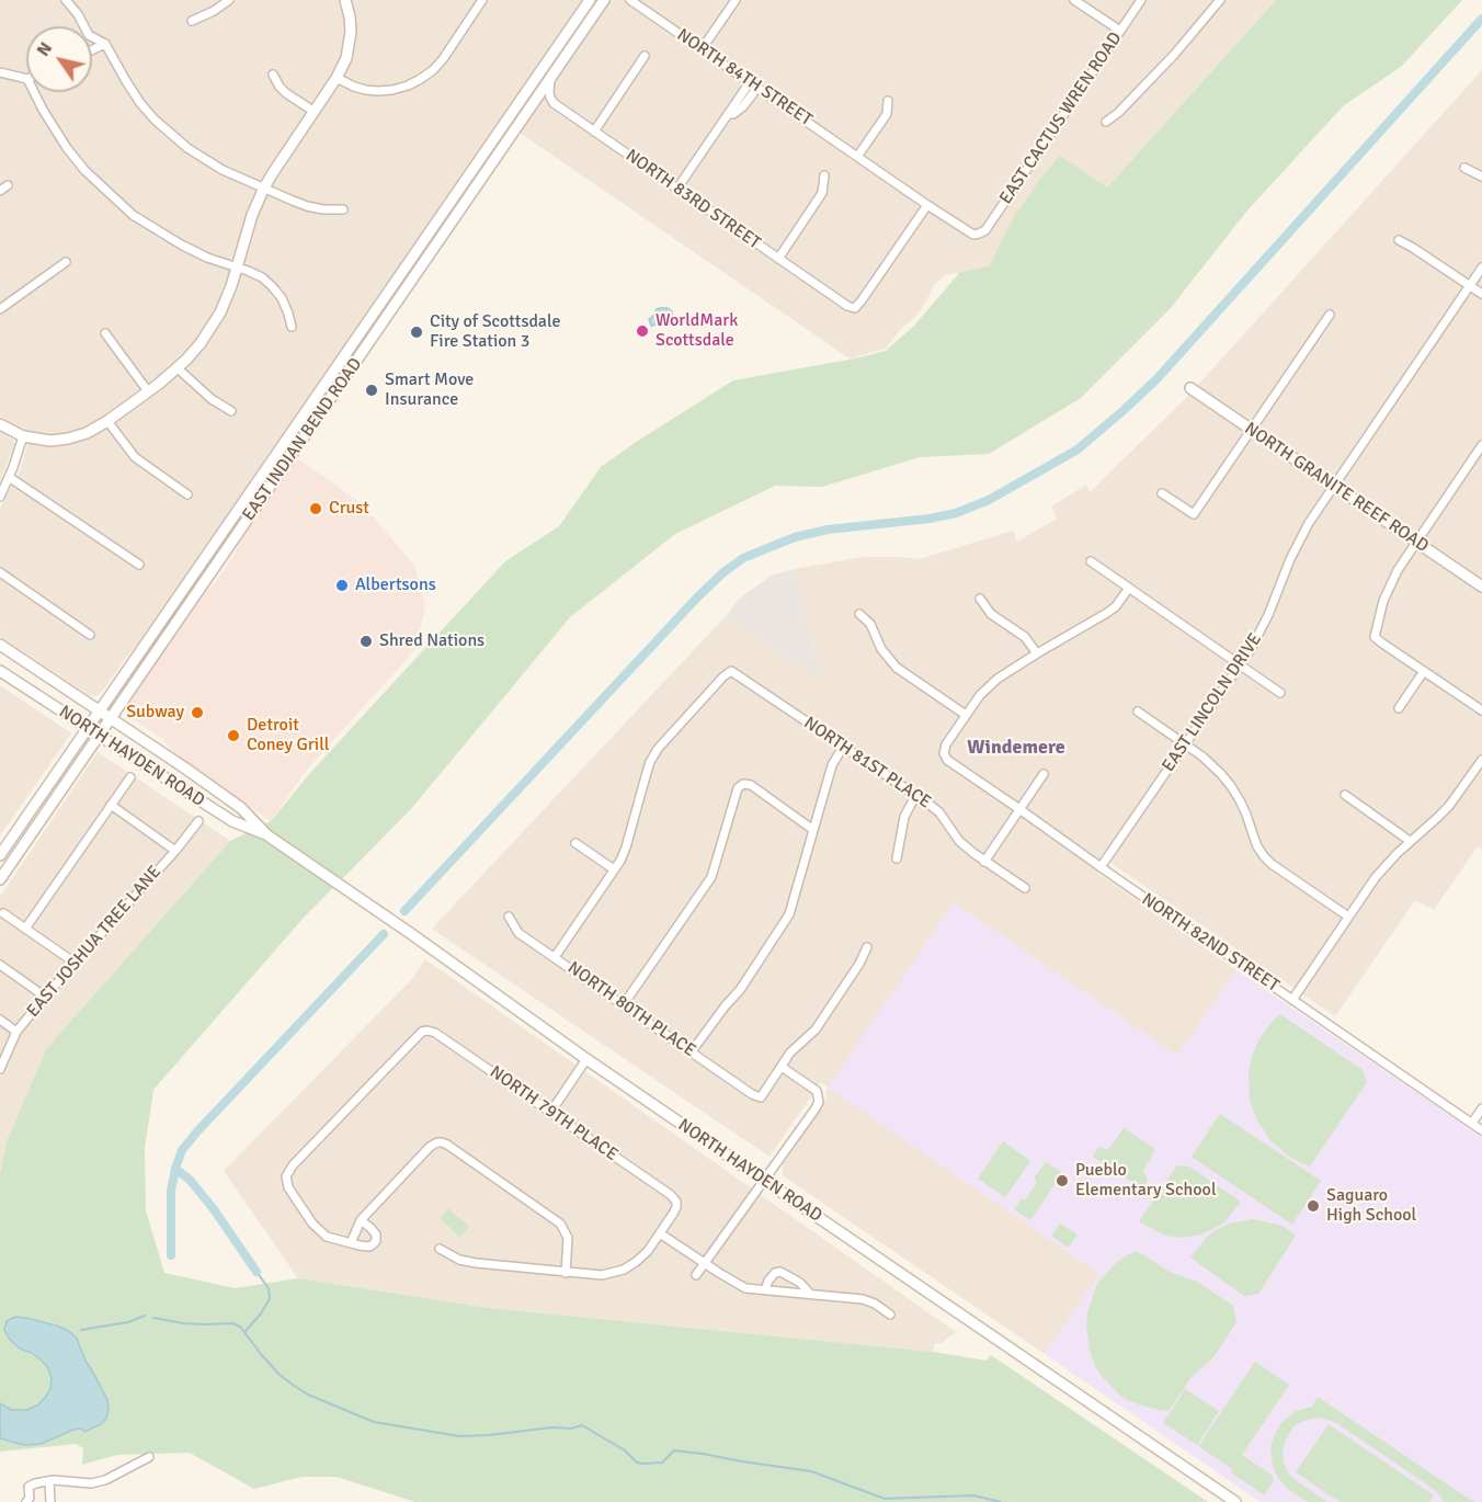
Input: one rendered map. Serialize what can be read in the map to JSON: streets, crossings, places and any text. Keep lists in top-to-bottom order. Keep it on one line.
{"streets":{"main road":["EAST INDIAN BEND ROAD","NORTH GRANITE REEF ROAD","NORTH HAYDEN ROAD"],"street":["NORTH 84TH STREET","EAST CACTUS WREN ROAD","NORTH 83RD STREET","EAST LINCOLN DRIVE","NORTH 81ST PLACE","EAST JOSHUA TREE LANE","NORTH 82ND STREET","NORTH 80TH PLACE","NORTH 79TH PLACE"]},"crossings":[["EAST CACTUS WREN ROAD","NORTH 83RD STREET"],["NORTH 83RD STREET","EAST INDIAN BEND ROAD"],["EAST INDIAN BEND ROAD","NORTH HAYDEN ROAD"],["NORTH GRANITE REEF ROAD","EAST LINCOLN DRIVE"],["EAST LINCOLN DRIVE","NORTH 82ND STREET"]],"districts":["Windemere"],"places":["WorldMark Scottsdale","City of Scottsdale Fire Station 3","Smart Move Insurance","Crust","Albertsons","Shred Nations","Subway","Detroit Coney Grill","Pueblo Elementary School","Saguaro High School"],"north":"top left"}
